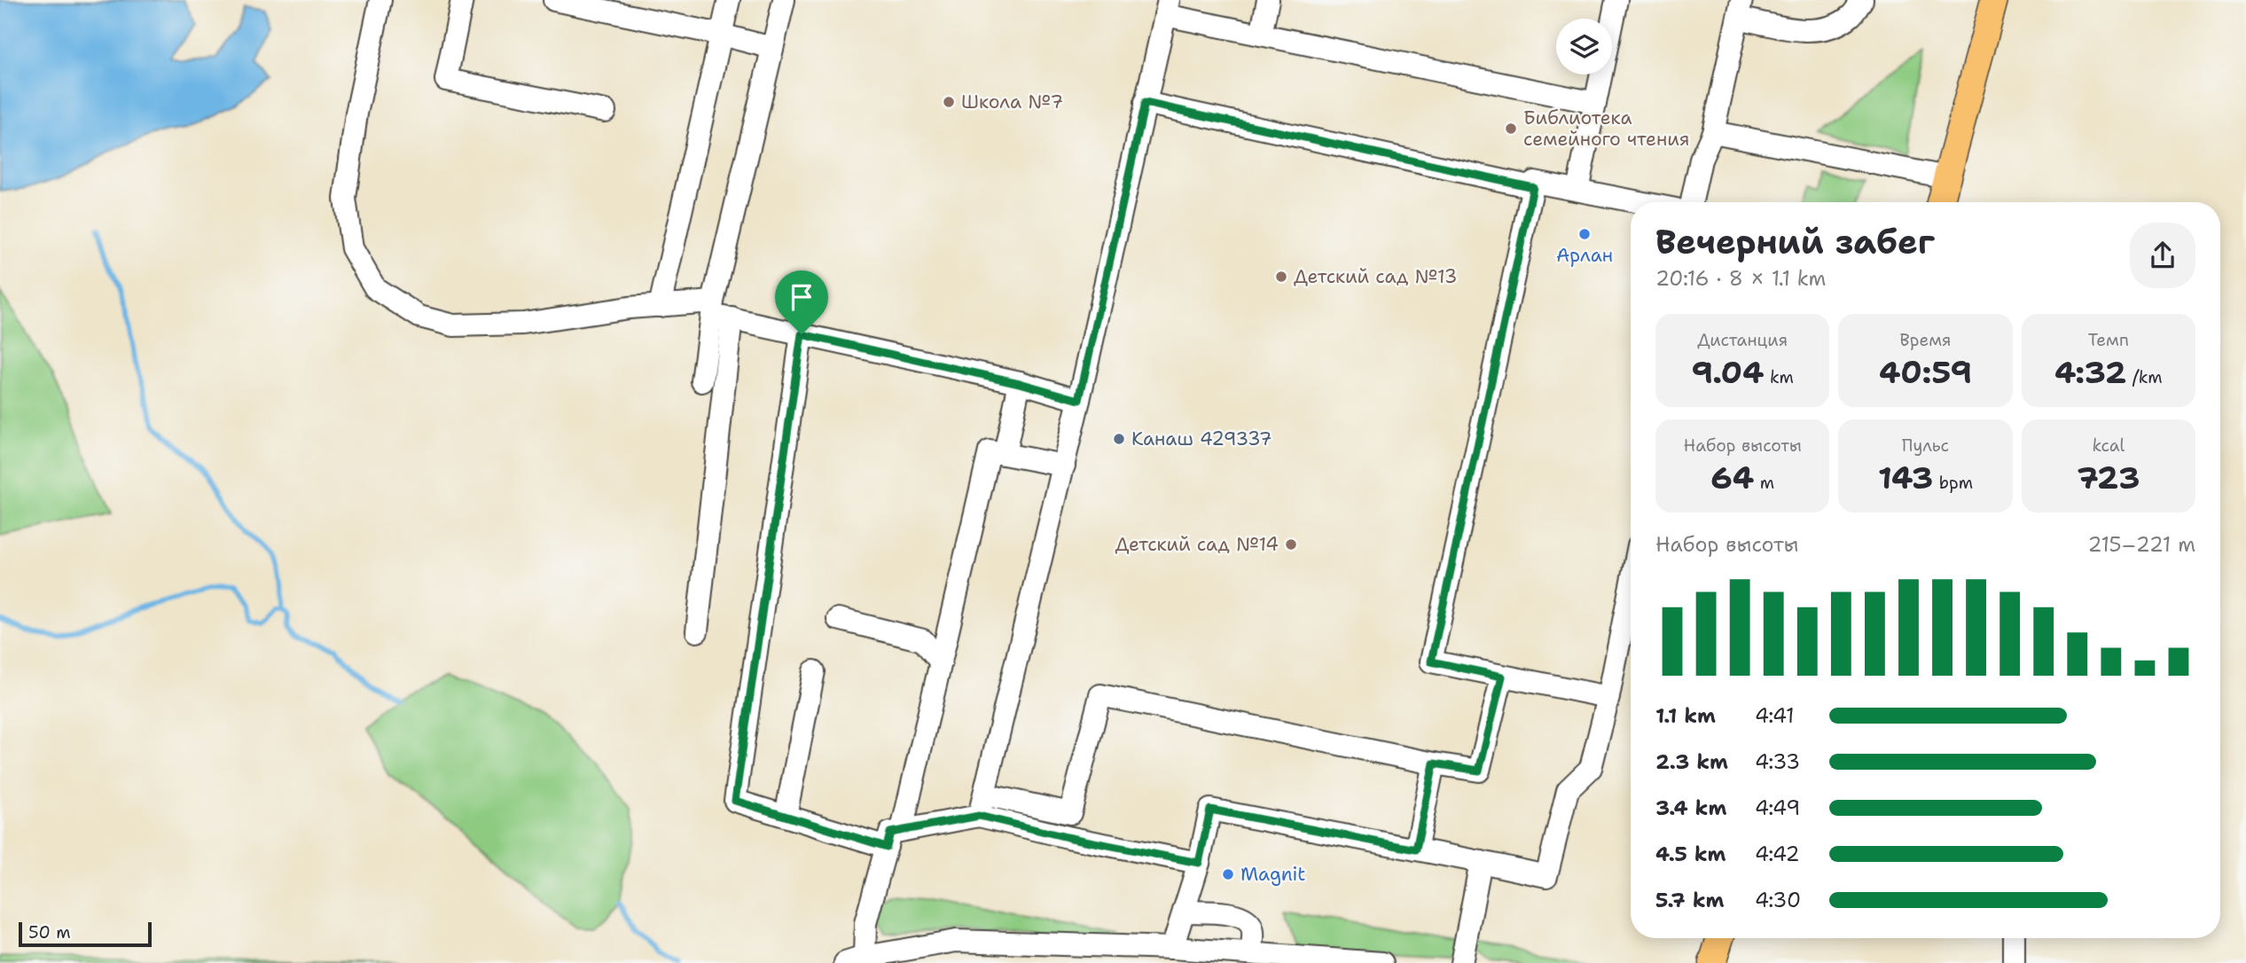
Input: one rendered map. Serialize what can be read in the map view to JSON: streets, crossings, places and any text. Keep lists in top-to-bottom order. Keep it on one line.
{"places":["Школа №7","Библиотека семейного чтения","Арлан","Детский сад №13","Канаш 429337","Детский сад №14","Magnit"],"scale_bar":"50 m","page":{"heading":["Вечерний забег","20:16 · 8 × 1.1 km"],"stats":[["Дистанция","9.04 km"],["Время","40:59"],["Темп","4:32 /km"],["Набор высоты","64 m"],["Пульс","143 bpm"],["kcal","723"]],"chart":["Набор высоты","215–221 m"],"list":[{"name":"1.1 km","note":"4:41"},{"name":"2.3 km","note":"4:33"},{"name":"3.4 km","note":"4:49"},{"name":"4.5 km","note":"4:42"},{"name":"5.7 km","note":"4:30"}],"scale":"50 m"}}
